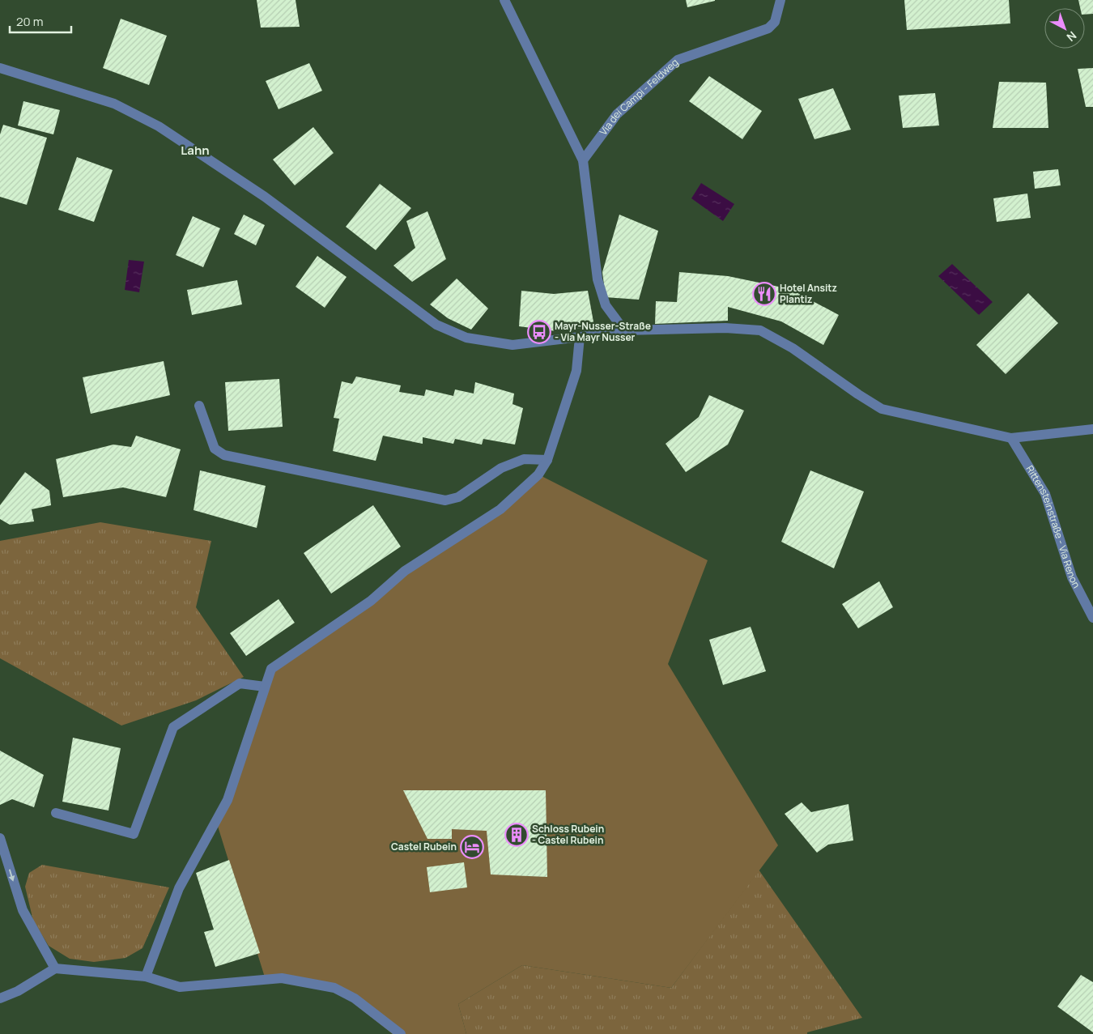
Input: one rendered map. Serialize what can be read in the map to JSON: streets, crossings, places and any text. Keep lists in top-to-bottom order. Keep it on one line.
{"streets":{"street":["Via dei Campi - Feldweg","Rittensteinstraße - Via Renon"]},"districts":["Lahn"],"places":{"restaurant":["Hotel Ansitz Plantiz"],"bus stop":["Mayr-Nusser-Straße - Via Mayr Nusser"],"building":["Schloss Rubein - Castel Rubein"],"hotel":["Castel Rubein"]},"scale_bar":"20 m","north":"bottom right"}
